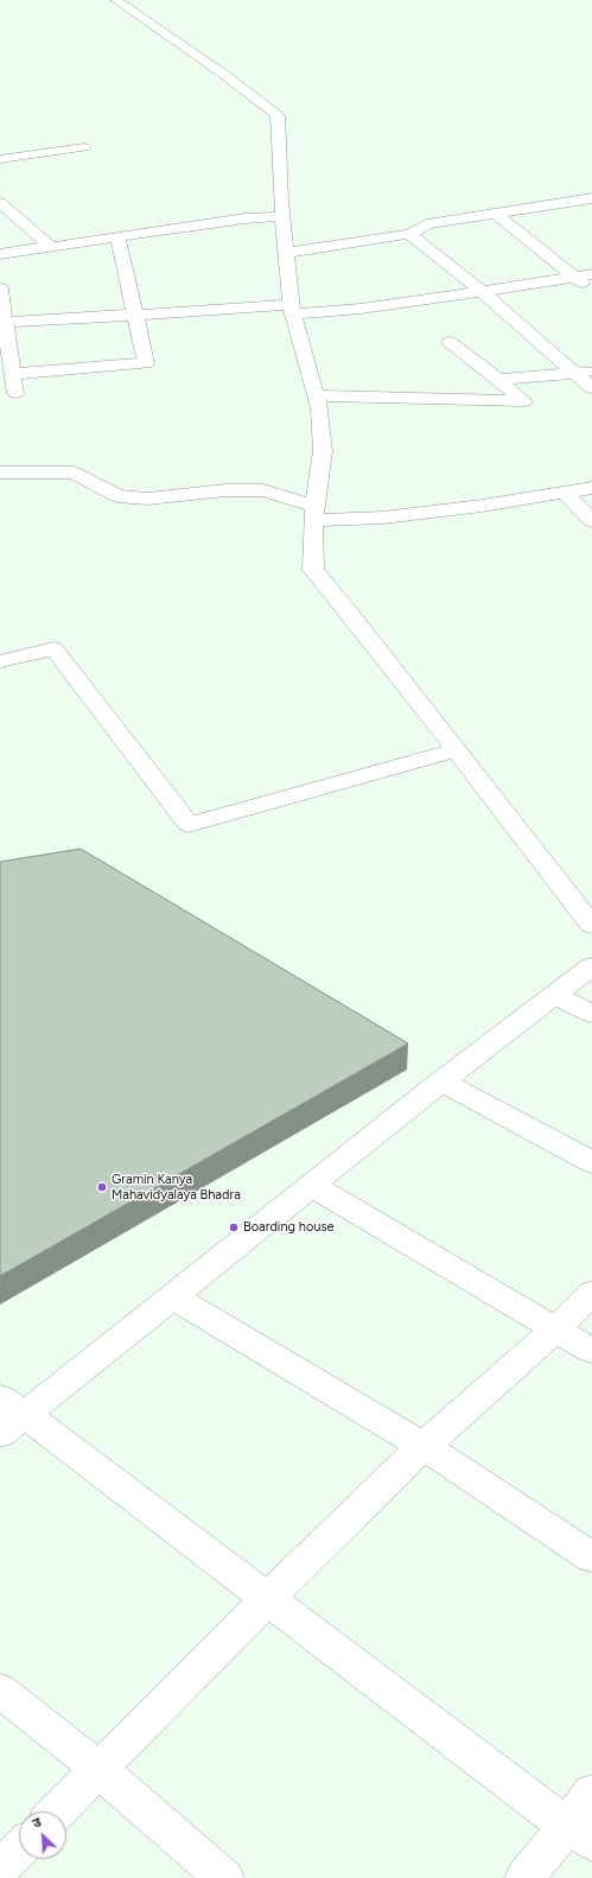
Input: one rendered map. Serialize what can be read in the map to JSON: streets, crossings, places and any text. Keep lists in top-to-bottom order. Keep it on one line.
{"places":["Gramin Kanya Mahavidyalaya Bhadra","Boarding house"],"north":"top left"}
